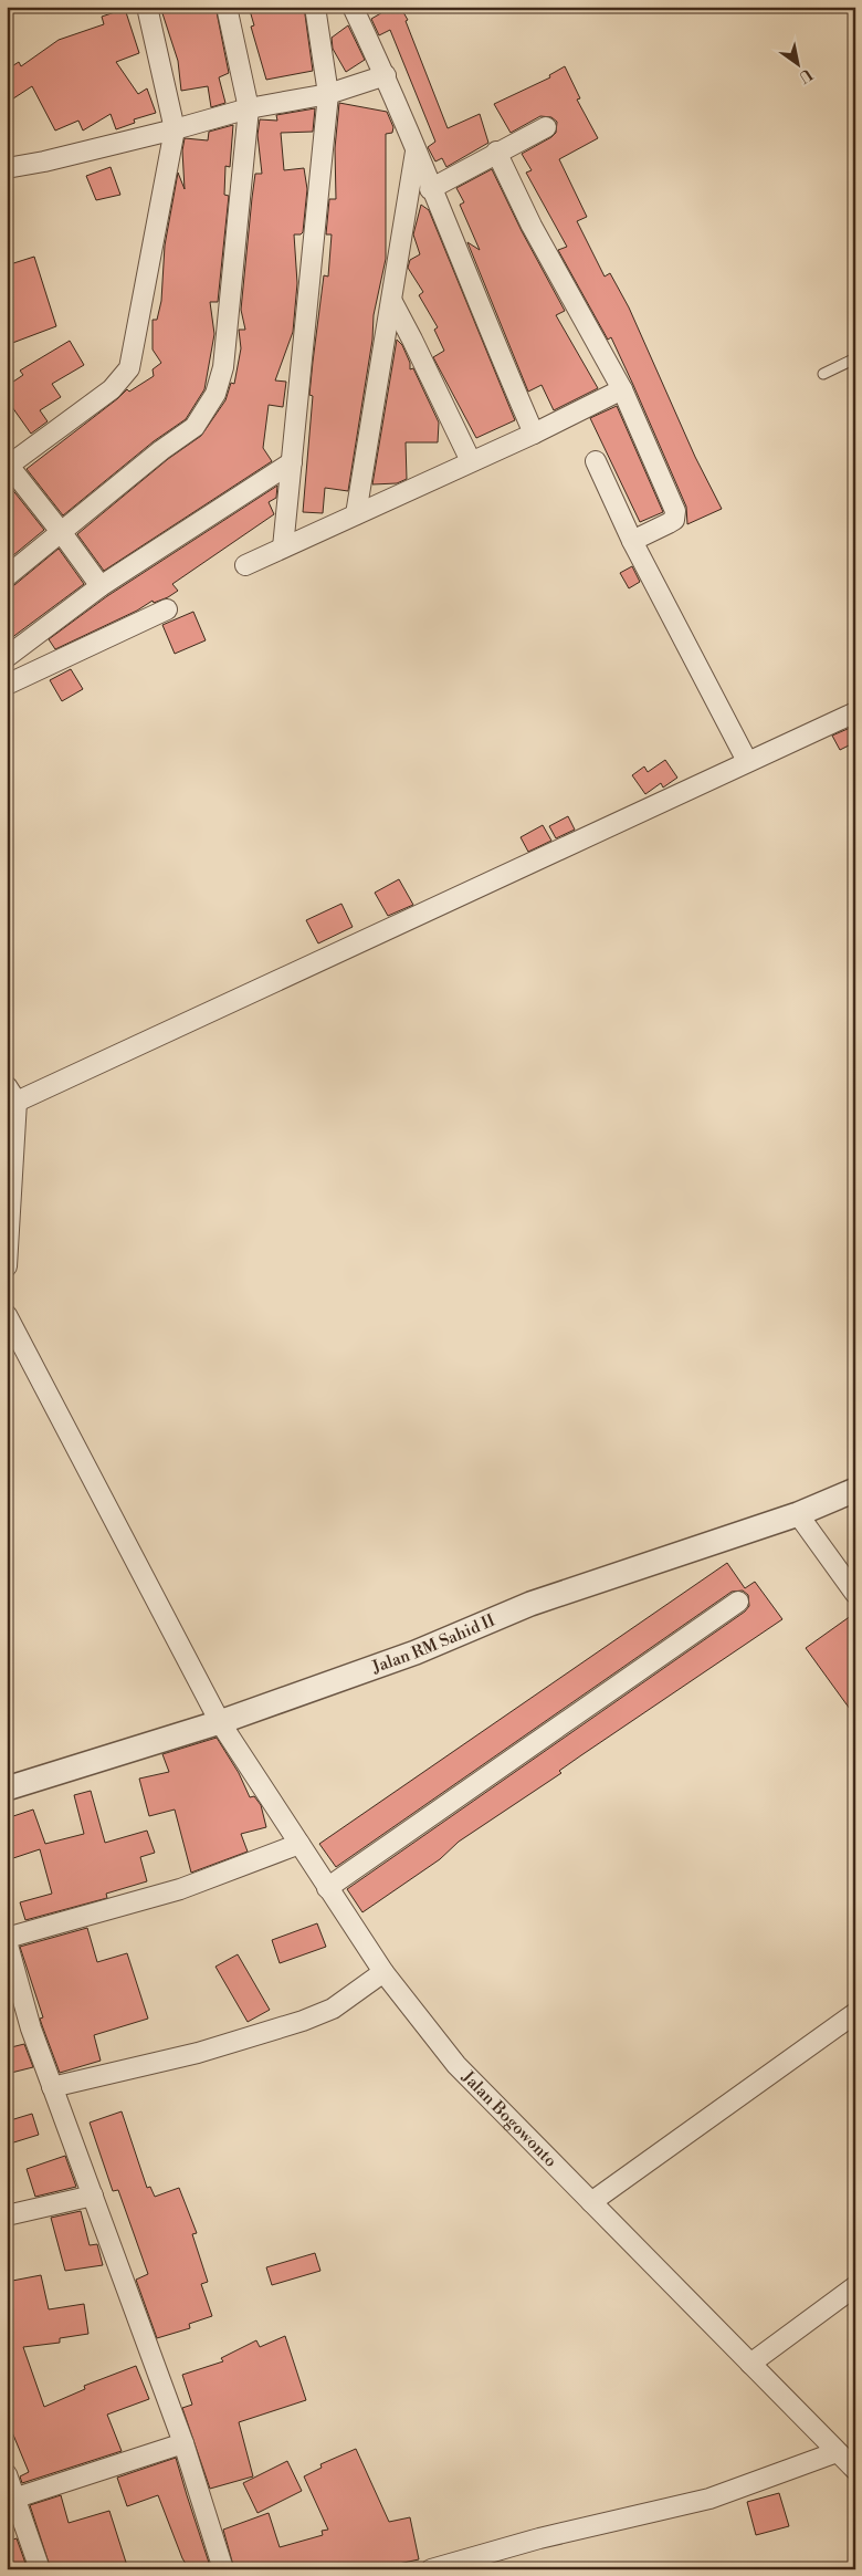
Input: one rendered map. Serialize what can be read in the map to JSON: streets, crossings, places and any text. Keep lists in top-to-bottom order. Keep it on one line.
{"streets":{"street":["Jalan RM Sahid II","Jalan Bogowonto"]},"crossings":[["Jalan RM Sahid II","Jalan Bogowonto"]],"north":"bottom right"}
